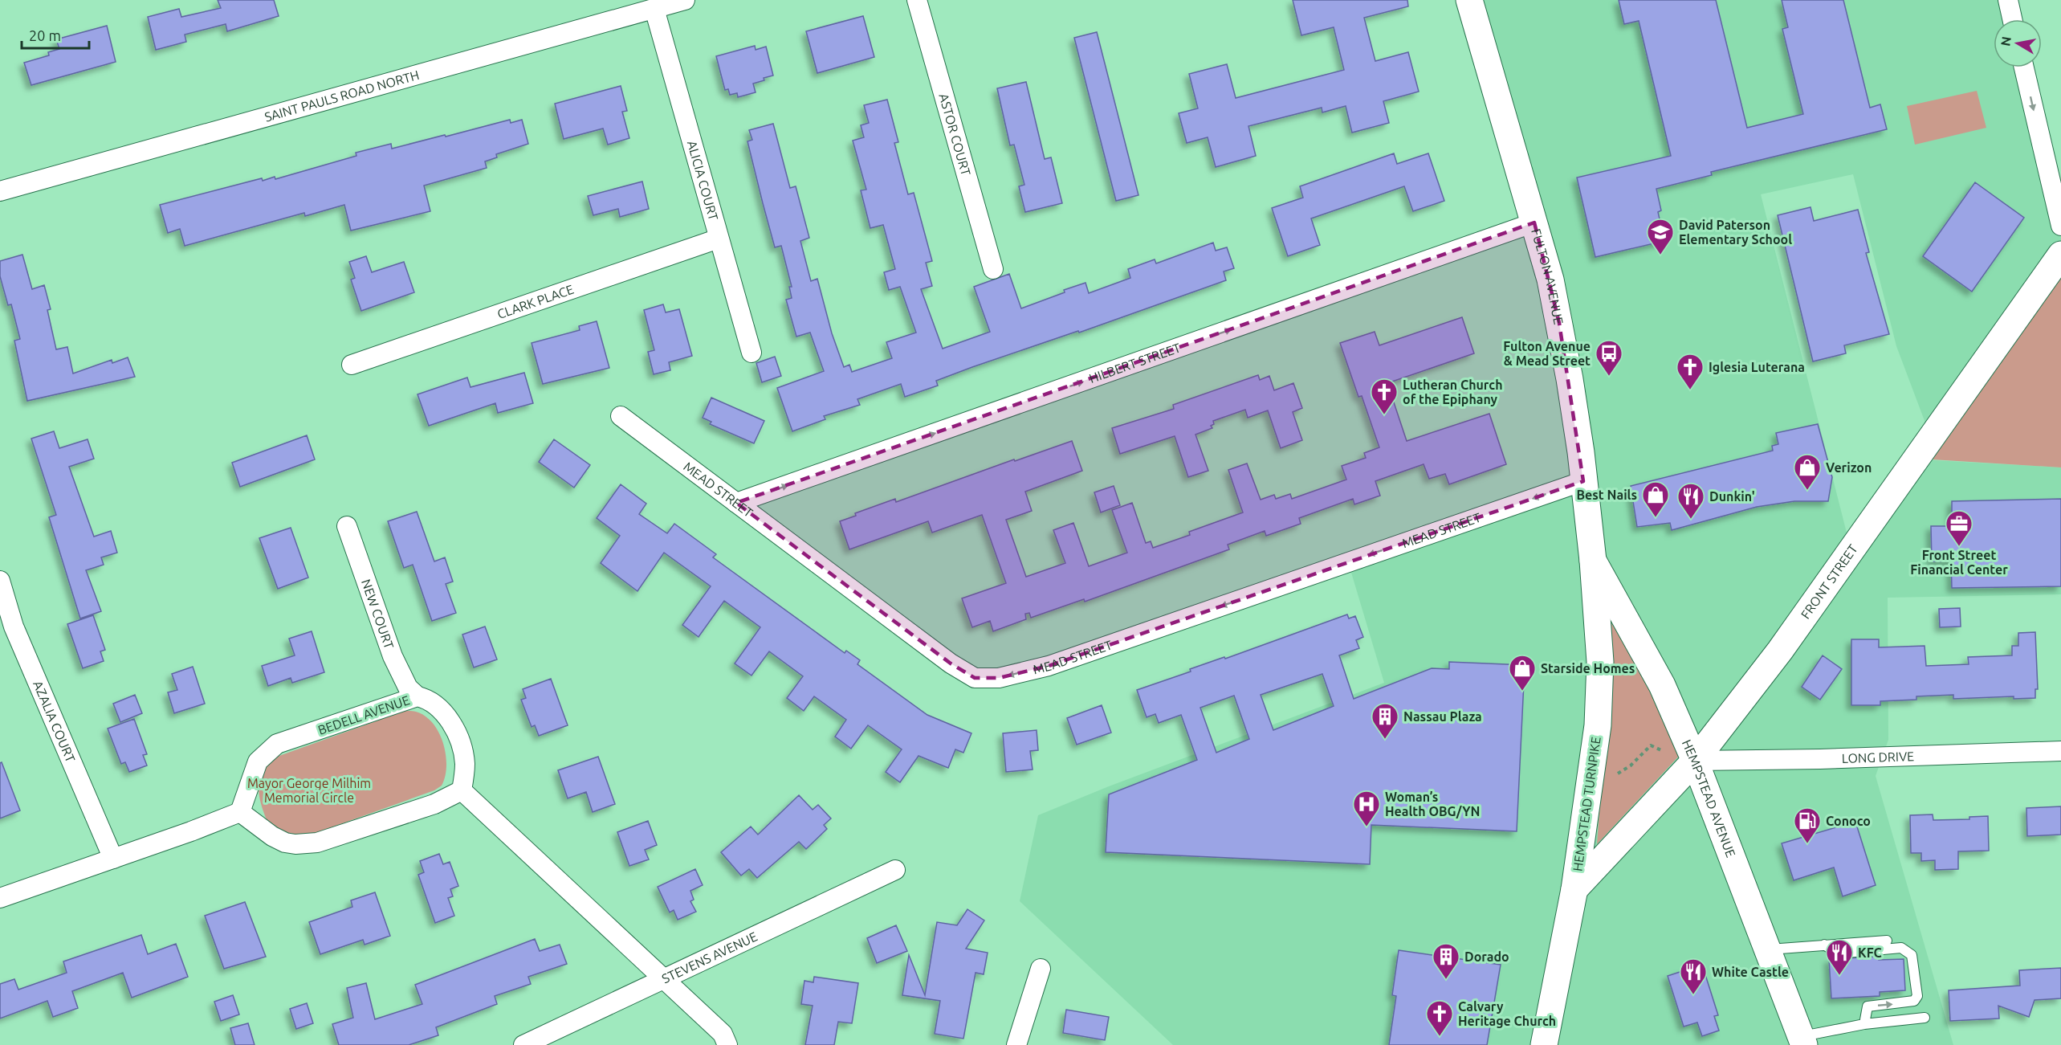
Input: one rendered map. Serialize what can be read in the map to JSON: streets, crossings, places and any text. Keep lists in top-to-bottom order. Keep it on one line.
{"streets":{"main road":["FULTON AVENUE","FRONT STREET","HEMPSTEAD AVENUE","HEMPSTEAD TURNPIKE"],"street":["SAINT PAULS ROAD NORTH","ASTOR COURT","ALICIA COURT","CLARK PLACE","HILBERT STREET","MEAD STREET","NEW COURT","BEDELL AVENUE","AZALIA COURT","LONG DRIVE","STEVENS AVENUE"]},"crossings":[["SAINT PAULS ROAD NORTH","ALICIA COURT"],["ALICIA COURT","CLARK PLACE"],["FULTON AVENUE","HILBERT STREET"],["FULTON AVENUE","MEAD STREET"],["FULTON AVENUE","HEMPSTEAD AVENUE"],["FULTON AVENUE","HEMPSTEAD TURNPIKE"],["HILBERT STREET","MEAD STREET"],["FRONT STREET","LONG DRIVE"],["FRONT STREET","HEMPSTEAD AVENUE"],["FRONT STREET","HEMPSTEAD TURNPIKE"],["NEW COURT","BEDELL AVENUE"],["LONG DRIVE","HEMPSTEAD AVENUE"],["HEMPSTEAD AVENUE","HEMPSTEAD TURNPIKE"]],"one_way":["HILBERT STREET","MEAD STREET"],"parks":["Mayor George Milhim Memorial Circle"],"places":{"school or university":["David Paterson Elementary School"],"bus stop":["Fulton Avenue & Mead Street"],"church":["Iglesia Luterana","Lutheran Church of the Epiphany","Calvary Heritage Church"],"shop":["Verizon","Best Nails","Starside Homes"],"restaurant":["Dunkin'","KFC","White Castle"],"office":["Front Street Financial Center"],"building":["Nassau Plaza","Dorado"],"hospital":["Woman’s Health OBG/YN"],"fuel station":["Conoco"]},"scale_bar":"20 m","north":"left"}
